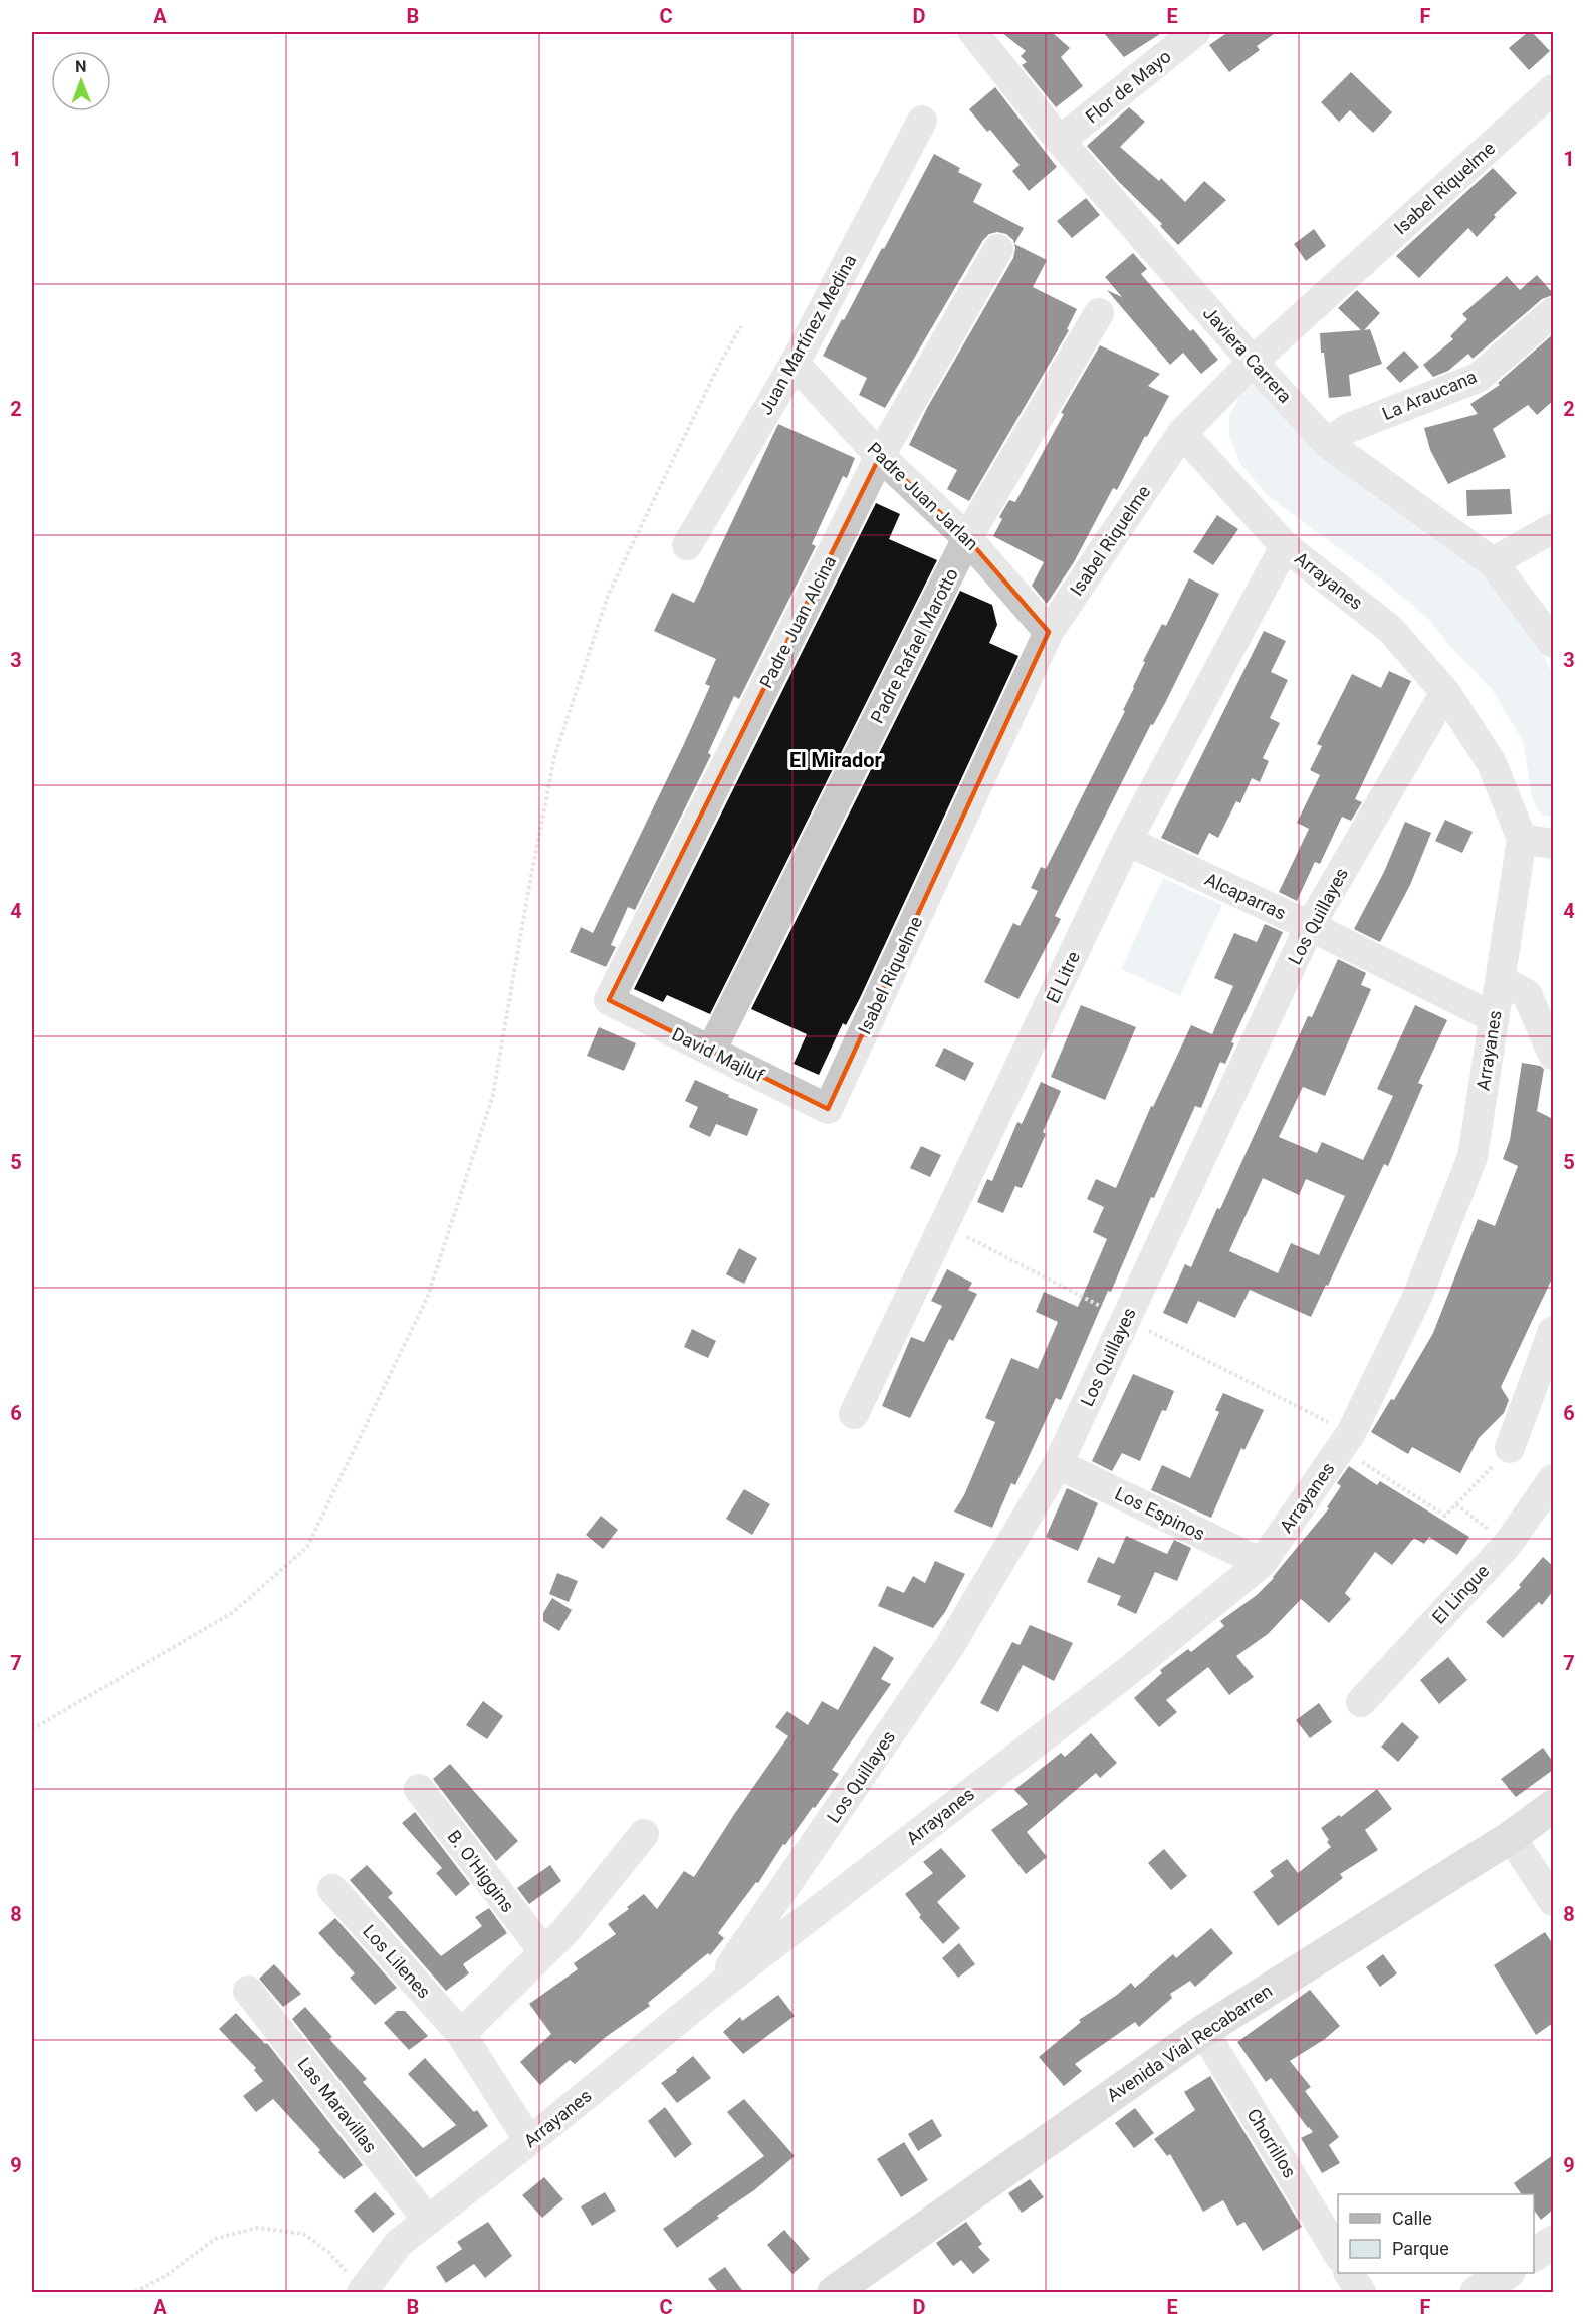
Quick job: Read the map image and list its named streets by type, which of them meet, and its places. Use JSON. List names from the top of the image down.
{
  "streets": {
    "main road": ["Avenida Vial Recabarren"],
    "street": [
      "Flor de Mayo",
      "Isabel Riquelme",
      "Juan Martínez Medina",
      "Javiera Carrera",
      "La Araucana",
      "Padre Juan Jarlan",
      "Arrayanes",
      "Padre Juan Alcina",
      "Padre Rafael Marotto",
      "Alcaparras",
      "Los Quillayes",
      "El Litre",
      "David Majluf",
      "Los Espinos",
      "El Lingue",
      "B. O'Higgins",
      "Los Lilenes",
      "Las Maravillas",
      "Chorrillos"
    ]
  },
  "crossings": [
    ["Flor de Mayo", "Javiera Carrera"],
    ["Isabel Riquelme", "Javiera Carrera"],
    ["Isabel Riquelme", "Padre Juan Jarlan"],
    ["Isabel Riquelme", "Arrayanes"],
    ["Isabel Riquelme", "David Majluf"],
    ["Juan Martínez Medina", "Padre Juan Jarlan"],
    ["Javiera Carrera", "La Araucana"],
    ["Padre Juan Jarlan", "Padre Juan Alcina"],
    ["Padre Juan Jarlan", "Padre Rafael Marotto"],
    ["Arrayanes", "Alcaparras"],
    ["Arrayanes", "Los Quillayes"],
    ["Arrayanes", "El Litre"],
    ["Arrayanes", "Los Espinos"],
    ["Arrayanes", "Las Maravillas"],
    ["Padre Juan Alcina", "David Majluf"],
    ["Padre Rafael Marotto", "David Majluf"],
    ["Alcaparras", "Los Quillayes"],
    ["Alcaparras", "El Litre"],
    ["Los Quillayes", "Los Espinos"],
    ["Avenida Vial Recabarren", "Chorrillos"]
  ],
  "districts": ["El Mirador"],
  "legend": ["Calle", "Parque"],
  "north": "top",
  "grid": {
    "columns": [
      "A",
      "B",
      "C",
      "D",
      "E",
      "F"
    ],
    "rows": [
      "1",
      "2",
      "3",
      "4",
      "5",
      "6",
      "7",
      "8",
      "9"
    ]
  }
}
